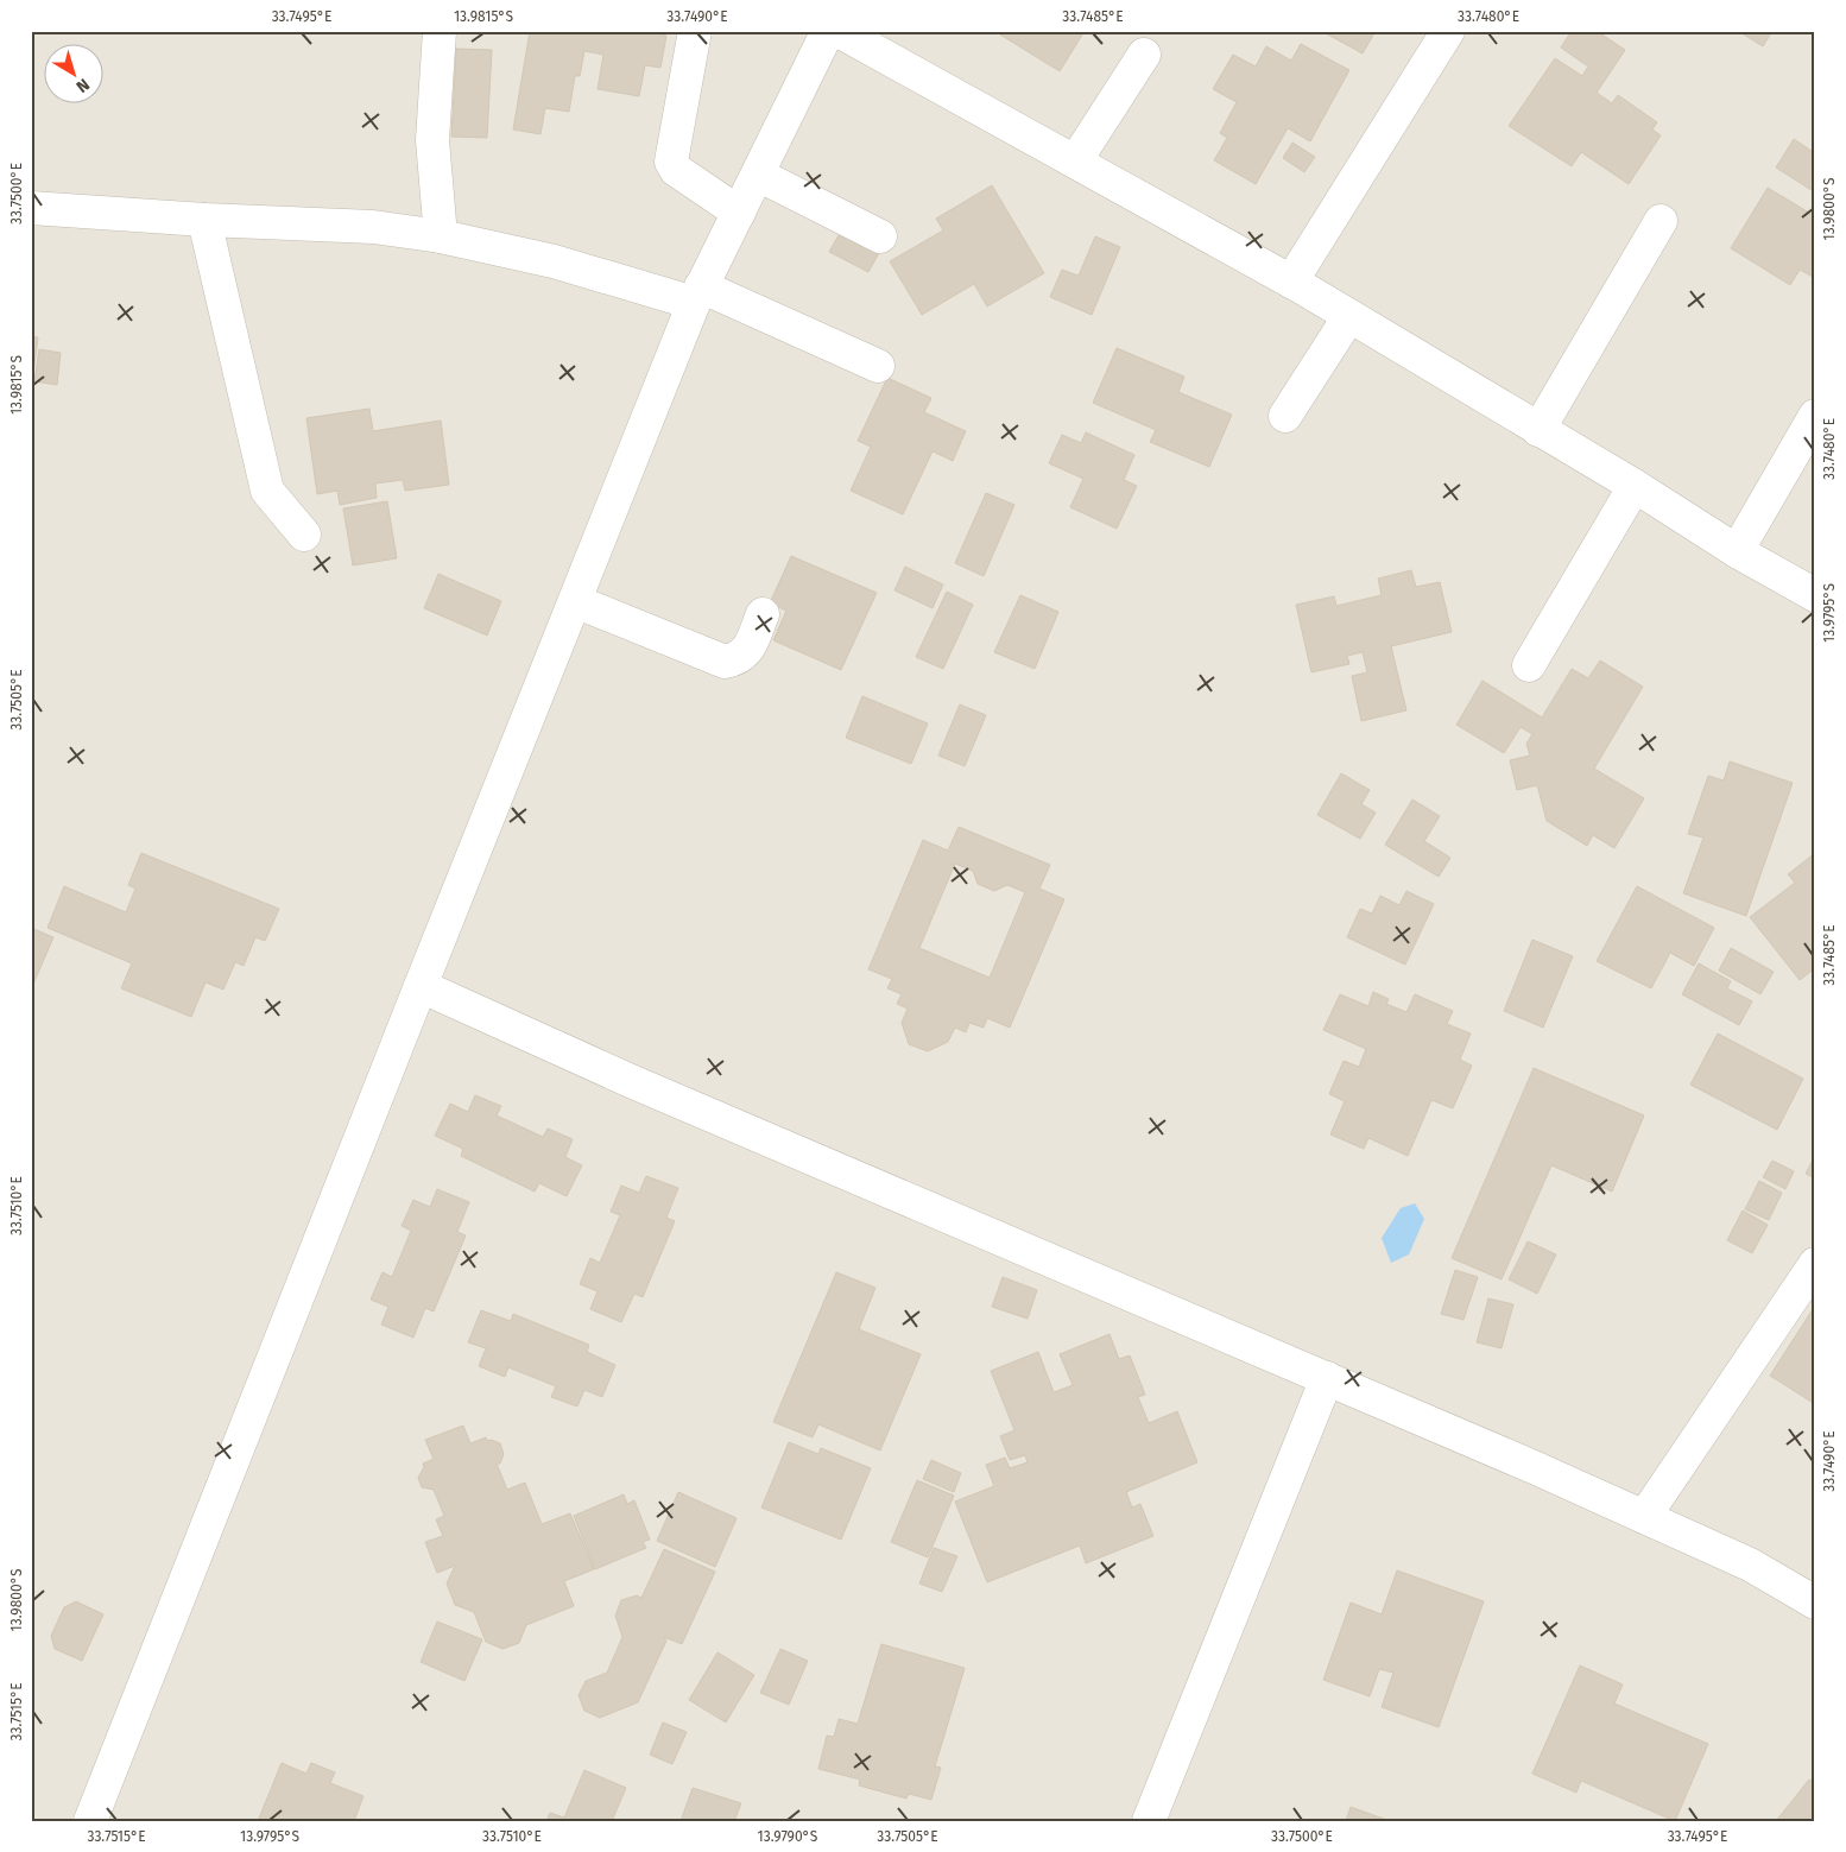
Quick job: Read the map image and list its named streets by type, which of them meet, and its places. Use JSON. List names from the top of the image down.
{
  "north": "bottom right",
  "coordinates": [
    "33.7495°E",
    "13.9815°S",
    "33.7490°E",
    "33.7485°E",
    "33.7480°E",
    "33.7500°E",
    "13.9800°S",
    "13.9795°S",
    "33.7505°E",
    "33.7510°E",
    "33.7515°E",
    "13.9790°S"
  ]
}
